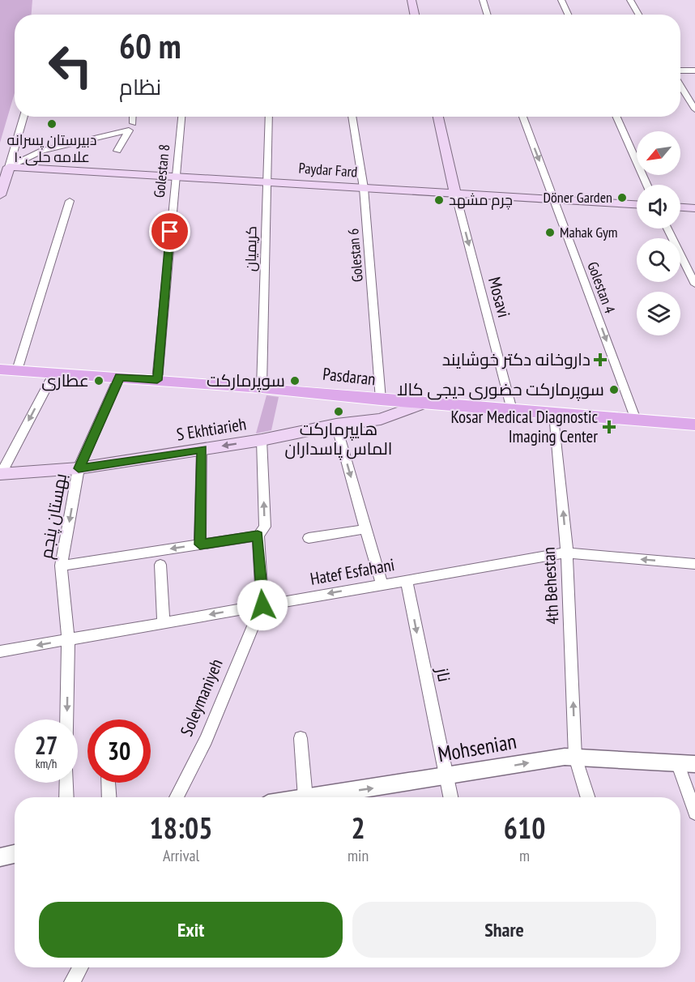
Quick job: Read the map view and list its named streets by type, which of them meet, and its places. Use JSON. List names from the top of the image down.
{
  "streets": {
    "main road": ["Paydar Fard", "Pasdaran", "S Ekhtiarieh"],
    "street": [
      "Golestan 8",
      "کریمیان",
      "Golestan 6",
      "Golestan 4",
      "Mosavi",
      "بهستان پنجم",
      "Hatef Esfahani",
      "4th Behestan",
      "ناز",
      "Soleymaniyeh",
      "Mohsenian"
    ]
  },
  "crossings": [
    ["Paydar Fard", "Golestan 8"],
    ["Paydar Fard", "کریمیان"],
    ["Paydar Fard", "Golestan 6"],
    ["Paydar Fard", "Golestan 4"],
    ["Paydar Fard", "Mosavi"],
    ["Golestan 8", "Pasdaran"],
    ["کریمیان", "Pasdaran"],
    ["Golestan 6", "Pasdaran"],
    ["Golestan 4", "Pasdaran"],
    ["Mosavi", "Pasdaran"],
    ["Pasdaran", "S Ekhtiarieh"],
    ["Pasdaran", "بهستان پنجم"],
    ["Pasdaran", "4th Behestan"],
    ["S Ekhtiarieh", "بهستان پنجم"],
    ["بهستان پنجم", "Hatef Esfahani"],
    ["Hatef Esfahani", "4th Behestan"],
    ["Hatef Esfahani", "ناز"],
    ["Hatef Esfahani", "Soleymaniyeh"],
    ["4th Behestan", "Mohsenian"],
    ["ناز", "Mohsenian"]
  ],
  "one_way": [
    "Golestan 4",
    "Mosavi",
    "بهستان پنجم",
    "4th Behestan",
    "ناز",
    "Mohsenian"
  ],
  "places": {
    "other": [
      "دبیرستان پسرانه علامه حلی ۱۰",
      "Döner Garden",
      "چرم مشهد",
      "Mahak Gym",
      "عطاری",
      "سوپرمارکت",
      "سوپرمارکت حضوری دیجی کالا",
      "هایپرمارکت الماس پاسداران"
    ],
    "health": ["داروخانه دکتر خوشایند", "Kosar Medical Diagnostic Imaging Center"]
  },
  "north": "bottom left",
  "page": {
    "turn": ["60 m", "نظام"],
    "speed": "27 km/h",
    "limit": "30",
    "eta": [
      "18:05",
      "Arrival",
      "2",
      "min",
      "610",
      "m"
    ],
    "buttons": ["Exit", "Share"]
  }
}
